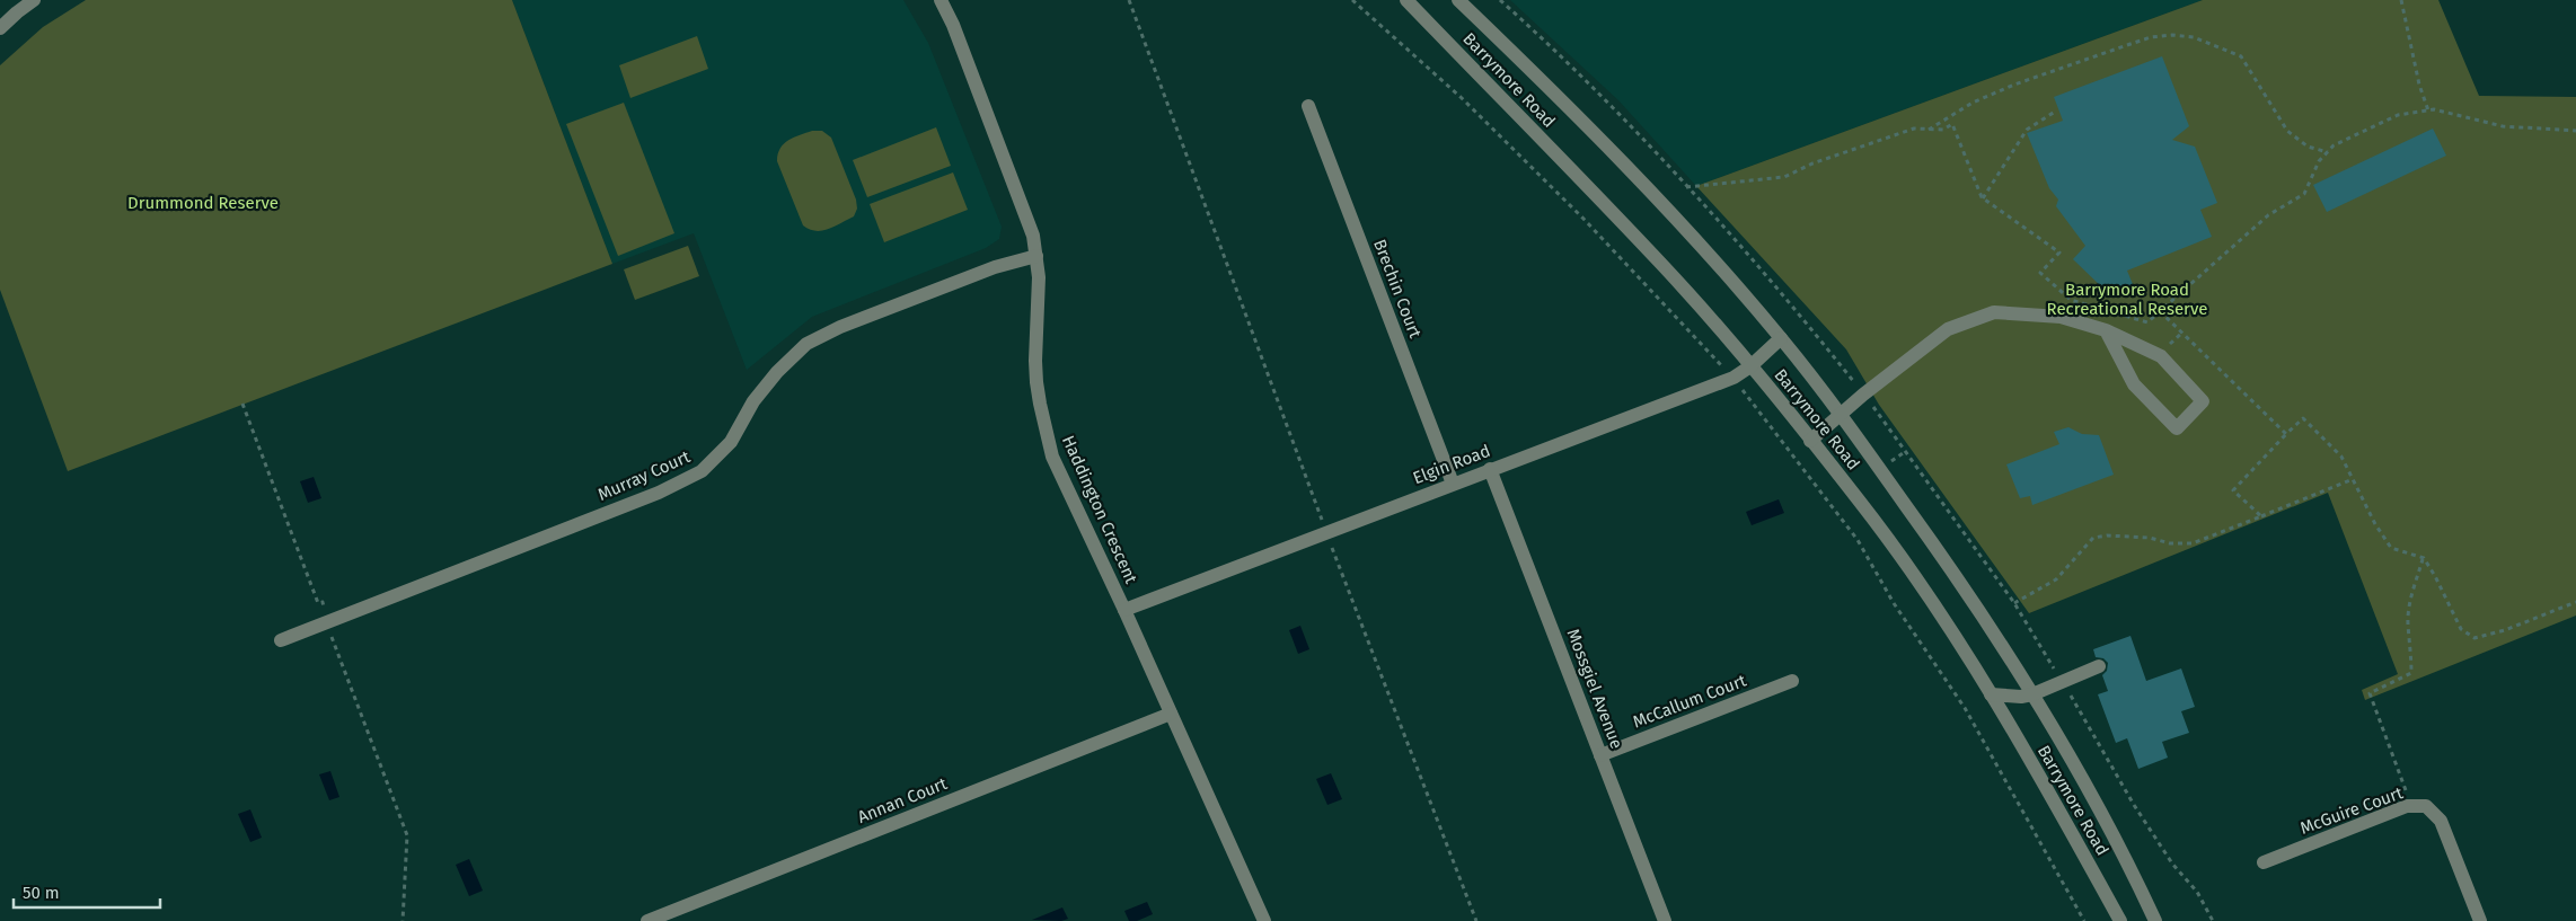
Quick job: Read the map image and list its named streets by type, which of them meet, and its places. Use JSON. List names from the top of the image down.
{
  "streets": {
    "street": [
      "Barrymore Road",
      "Brechin Court",
      "Elgin Road",
      "Murray Court",
      "Haddington Crescent",
      "Mossgiel Avenue",
      "McCallum Court",
      "Annan Court",
      "McGuire Court"
    ]
  },
  "crossings": [
    ["Barrymore Road", "Elgin Road"],
    ["Brechin Court", "Elgin Road"],
    ["Elgin Road", "Haddington Crescent"],
    ["Elgin Road", "Mossgiel Avenue"],
    ["Murray Court", "Haddington Crescent"],
    ["Haddington Crescent", "Annan Court"],
    ["Mossgiel Avenue", "McCallum Court"]
  ],
  "parks": ["Drummond Reserve", "Barrymore Road Recreational Reserve"],
  "scale_bar": "50 m"
}
